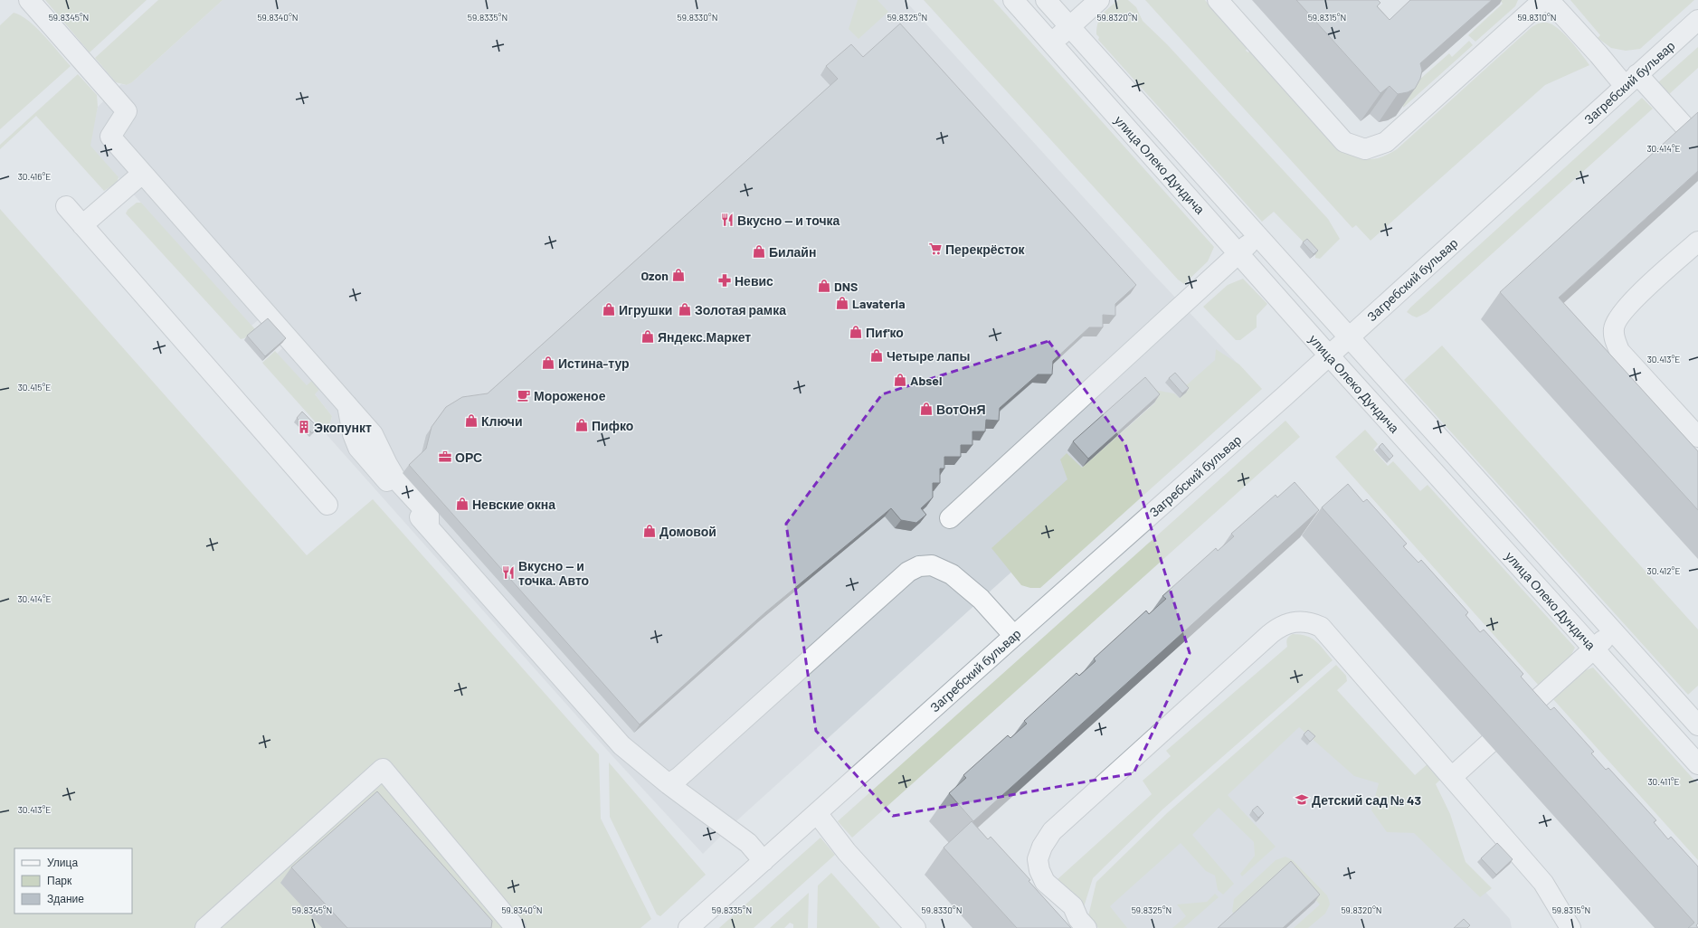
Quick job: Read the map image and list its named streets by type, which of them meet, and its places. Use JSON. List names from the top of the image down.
{
  "streets": {
    "street": ["Загребский бульвар", "улица Олеко Дундича"]
  },
  "crossings": [
    ["Загребский бульвар", "улица Олеко Дундича"]
  ],
  "places": {
    "restaurant": ["Вкусно — и точка", "Вкусно — и точка. Авто"],
    "supermarket": ["Перекрёсток"],
    "shop": [
      "Билайн",
      "Ozon",
      "DNS",
      "Lavateria",
      "Игрушки",
      "Золотая рамка",
      "Пиf'ко",
      "Яндекс.Маркет",
      "Четыре лапы",
      "Истина-тур",
      "Absel",
      "ВотОнЯ",
      "Ключи",
      "Пифко",
      "Невские окна",
      "Домовой"
    ],
    "pharmacy": ["Невис"],
    "cafe": ["Мороженое"],
    "building": ["Экопункт"],
    "office": ["ОРС"],
    "school or university": ["Детский сад № 43"]
  },
  "legend": ["Улица", "Парк", "Здание"],
  "coordinates": [
    "59.8345°N",
    "59.8340°N",
    "59.8335°N",
    "59.8330°N",
    "59.8325°N",
    "59.8320°N",
    "59.8315°N",
    "59.8310°N",
    "30.414°E",
    "30.416°E",
    "30.413°E",
    "30.415°E",
    "30.412°E",
    "30.411°E"
  ]
}
